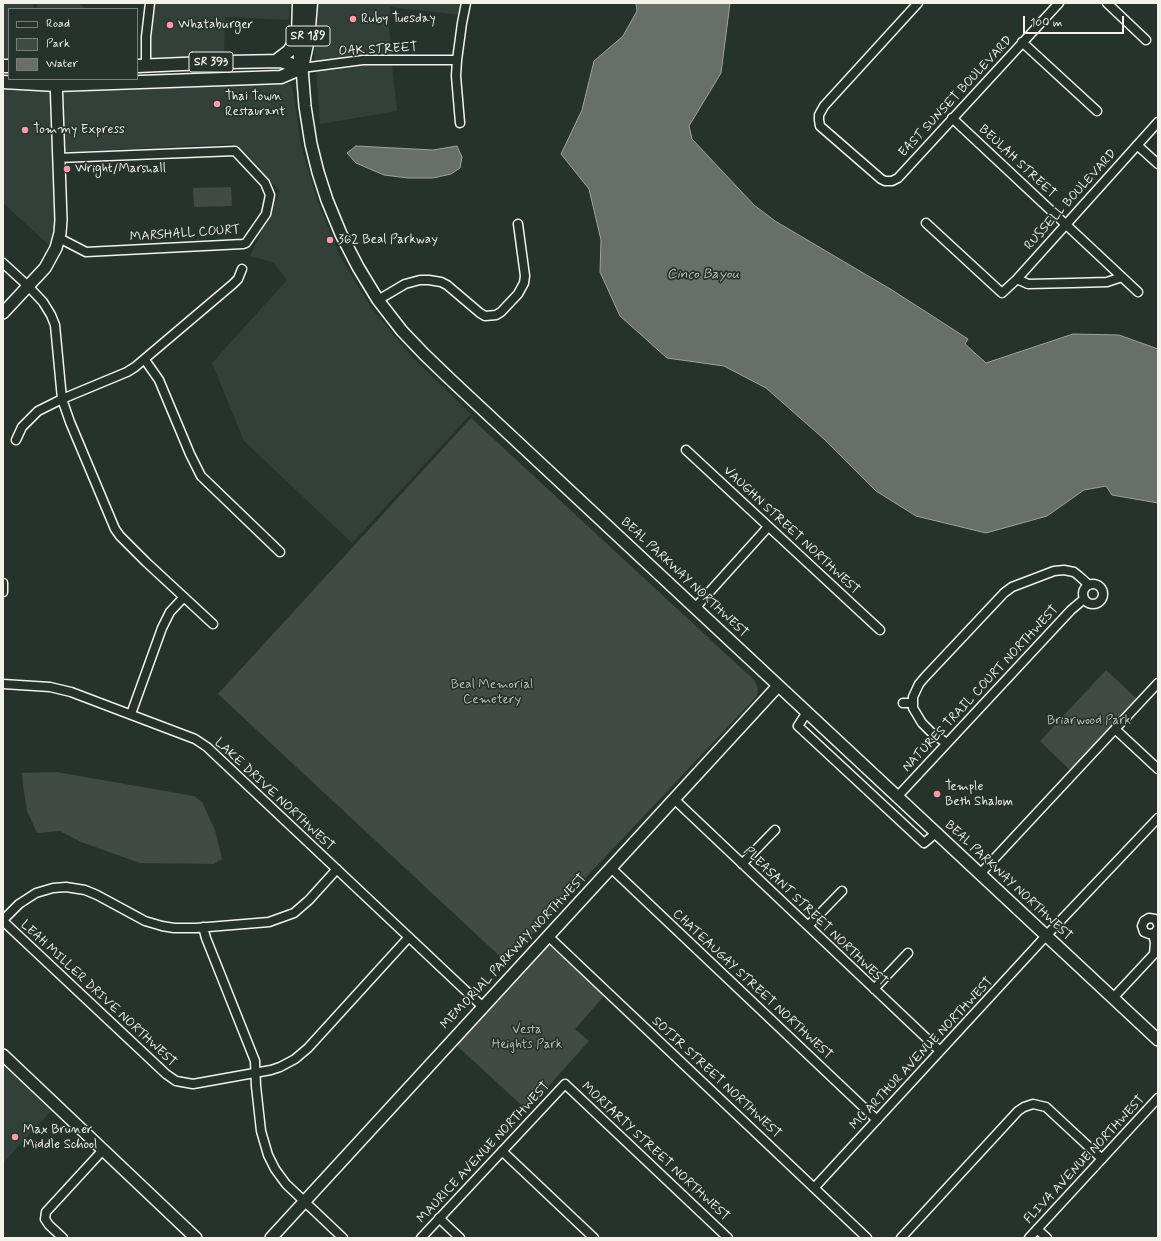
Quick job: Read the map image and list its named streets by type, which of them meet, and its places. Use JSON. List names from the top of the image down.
{
  "streets": {
    "main road": [
      "SR 189",
      "SR 393",
      "BEAL PARKWAY NORTHWEST",
      "MEMORIAL PARKWAY NORTHWEST"
    ],
    "street": [
      "OAK STREET",
      "EAST SUNSET BOULEVARD",
      "BEULAH STREET",
      "RUSSELL BOULEVARD",
      "MARSHALL COURT",
      "VAUGHN STREET NORTHWEST",
      "NATURES TRAIL COURT NORTHWEST",
      "LAKE DRIVE NORTHWEST",
      "PLEASANT STREET NORTHWEST",
      "CHATEAUGAY STREET NORTHWEST",
      "LEAH MILLER DRIVE NORTHWEST",
      "MC ARTHUR AVENUE NORTHWEST",
      "SOTIR STREET NORTHWEST",
      "MORIARTY STREET NORTHWEST",
      "MAURICE AVENUE NORTHWEST",
      "FLIVA AVENUE NORTHWEST"
    ]
  },
  "crossings": [
    ["OAK STREET", "SR 393"],
    ["OAK STREET", "BEAL PARKWAY NORTHWEST"],
    ["SR 393", "BEAL PARKWAY NORTHWEST"],
    ["EAST SUNSET BOULEVARD", "BEULAH STREET"],
    ["BEULAH STREET", "RUSSELL BOULEVARD"],
    ["BEAL PARKWAY NORTHWEST", "NATURES TRAIL COURT NORTHWEST"],
    ["BEAL PARKWAY NORTHWEST", "MEMORIAL PARKWAY NORTHWEST"],
    ["BEAL PARKWAY NORTHWEST", "MC ARTHUR AVENUE NORTHWEST"],
    ["LAKE DRIVE NORTHWEST", "MEMORIAL PARKWAY NORTHWEST"],
    ["LAKE DRIVE NORTHWEST", "LEAH MILLER DRIVE NORTHWEST"],
    ["PLEASANT STREET NORTHWEST", "MEMORIAL PARKWAY NORTHWEST"],
    ["PLEASANT STREET NORTHWEST", "MC ARTHUR AVENUE NORTHWEST"],
    ["MEMORIAL PARKWAY NORTHWEST", "CHATEAUGAY STREET NORTHWEST"],
    ["MEMORIAL PARKWAY NORTHWEST", "SOTIR STREET NORTHWEST"],
    ["CHATEAUGAY STREET NORTHWEST", "MC ARTHUR AVENUE NORTHWEST"],
    ["MC ARTHUR AVENUE NORTHWEST", "SOTIR STREET NORTHWEST"],
    ["MORIARTY STREET NORTHWEST", "MAURICE AVENUE NORTHWEST"]
  ],
  "water": ["Cinco Bayou"],
  "parks": ["Beal Memorial Cemetery", "Briarwood Park", "Vesta Heights Park"],
  "places": [
    "Ruby Tuesday",
    "Whataburger",
    "Thai Town Restaurant",
    "Tommy Express",
    "Wright/Marshall",
    "362 Beal Parkway",
    "Temple Beth Shalom",
    "Max Bruner Middle School"
  ],
  "legend": ["Road", "Park", "Water"],
  "scale_bar": "100 m"
}
